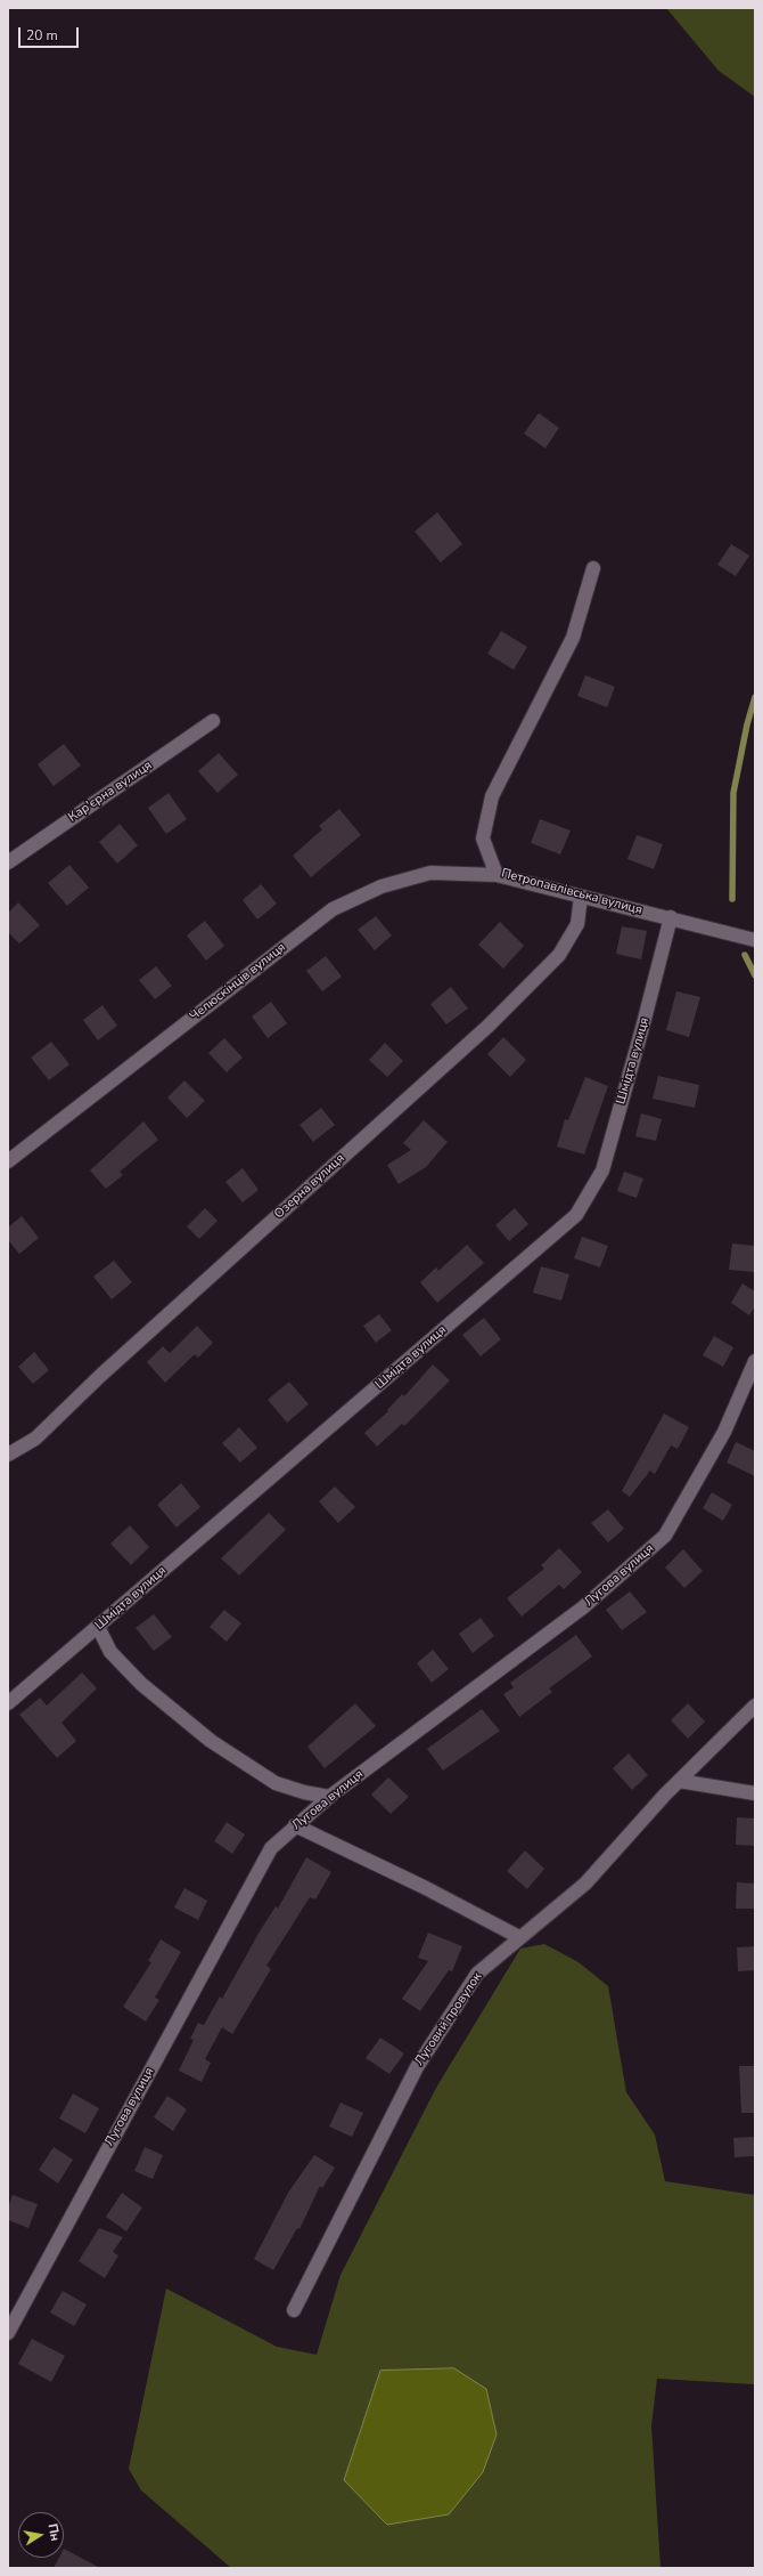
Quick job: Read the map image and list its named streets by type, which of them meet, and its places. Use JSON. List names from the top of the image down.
{
  "streets": {
    "street": [
      "Кар'єрна вулиця",
      "Петропавлівська вулиця",
      "Челюскінців вулиця",
      "Шмідта вулиця",
      "Озерна вулиця",
      "Лугова вулиця",
      "Луговий провулок"
    ]
  },
  "crossings": [
    ["Петропавлівська вулиця", "Челюскінців вулиця"],
    ["Петропавлівська вулиця", "Шмідта вулиця"],
    ["Петропавлівська вулиця", "Озерна вулиця"]
  ],
  "scale_bar": "20 m",
  "north": "right"
}
